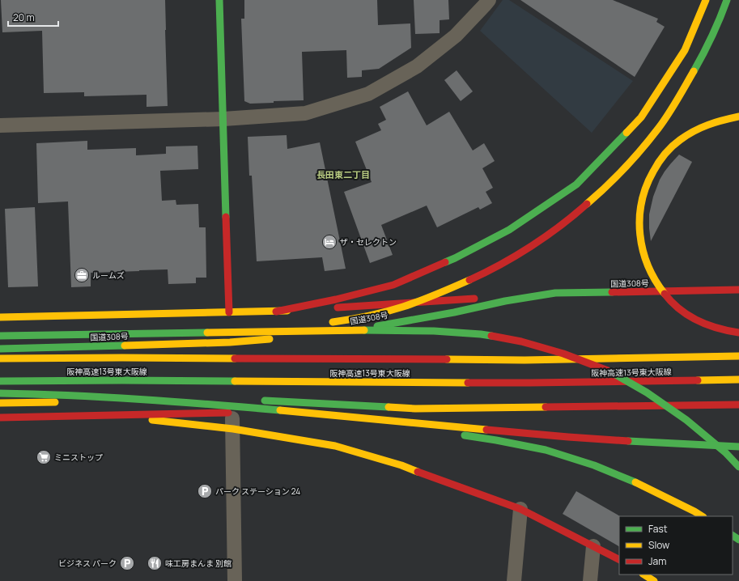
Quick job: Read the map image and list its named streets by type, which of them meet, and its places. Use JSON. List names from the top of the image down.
{
  "streets": {
    "main road": ["国道308号", "阪神高速13号東大阪線"]
  },
  "districts": ["長田東二丁目"],
  "places": {
    "hotel": ["ザ・セレクトン"],
    "office": ["ルームズ"],
    "supermarket": ["ミニストップ"],
    "parking": ["パーク ステーション 24", "ビジネス パーク"],
    "restaurant": ["味工房まんま 別館"]
  },
  "legend": ["Fast", "Slow", "Jam"],
  "scale_bar": "20 m"
}
